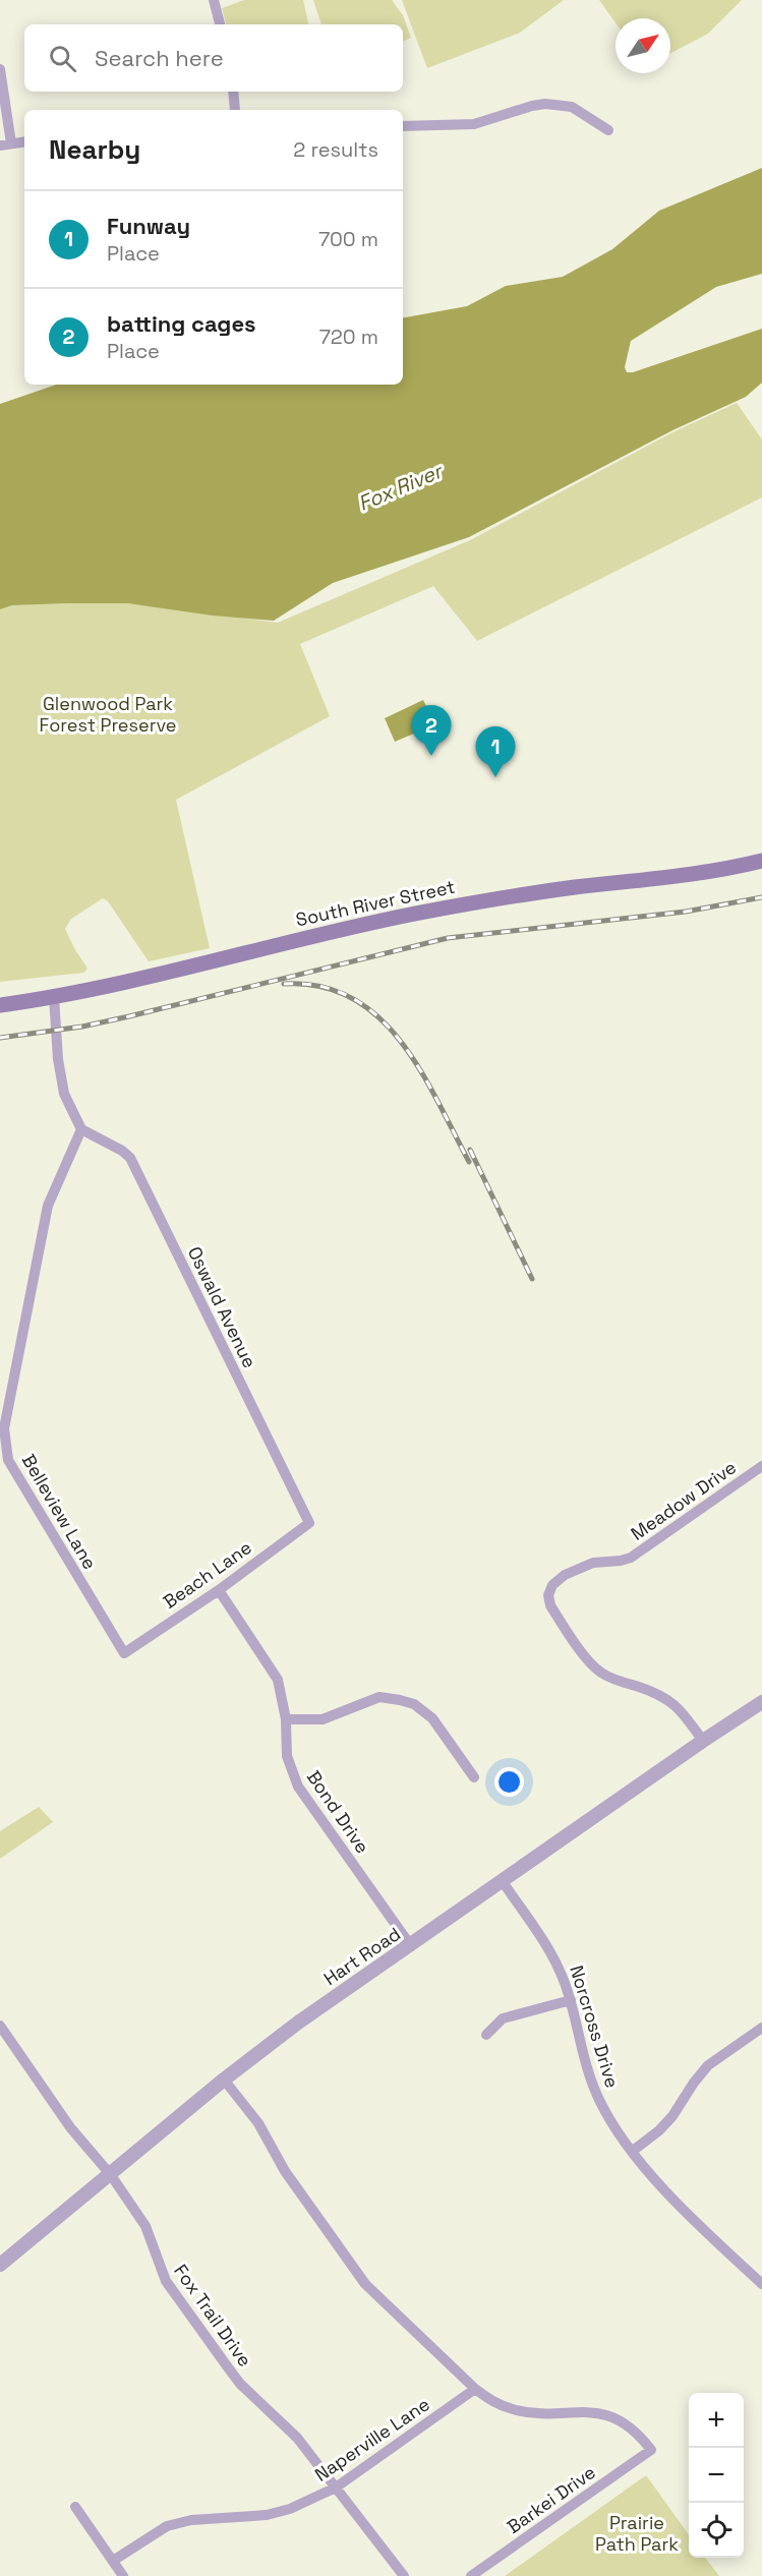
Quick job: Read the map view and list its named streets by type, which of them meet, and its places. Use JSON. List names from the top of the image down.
{
  "streets": {
    "main road": ["South River Street"],
    "street": [
      "Oswald Avenue",
      "Meadow Drive",
      "Belleview Lane",
      "Beach Lane",
      "Bond Drive",
      "Hart Road",
      "Norcross Drive",
      "Fox Trail Drive",
      "Naperville Lane",
      "Barkei Drive"
    ]
  },
  "crossings": [
    ["Oswald Avenue", "Belleview Lane"],
    ["Oswald Avenue", "Beach Lane"],
    ["Meadow Drive", "Hart Road"],
    ["Belleview Lane", "Beach Lane"],
    ["Beach Lane", "Bond Drive"],
    ["Bond Drive", "Hart Road"],
    ["Hart Road", "Norcross Drive"],
    ["Hart Road", "Fox Trail Drive"],
    ["Fox Trail Drive", "Naperville Lane"],
    ["Naperville Lane", "Barkei Drive"]
  ],
  "water": ["Fox River"],
  "parks": ["Glenwood Park Forest Preserve", "Prairie Path Park"],
  "north": "top right",
  "page": {
    "search": "Search here",
    "heading": ["Nearby", "2 results"],
    "list": [
      {
        "mark": "1",
        "name": "Funway",
        "note": "Place",
        "value": "700 m"
      },
      {
        "mark": "2",
        "name": "batting cages",
        "note": "Place",
        "value": "720 m"
      }
    ],
    "pins": ["2", "1"],
    "map_buttons": ["+", "−"]
  }
}
